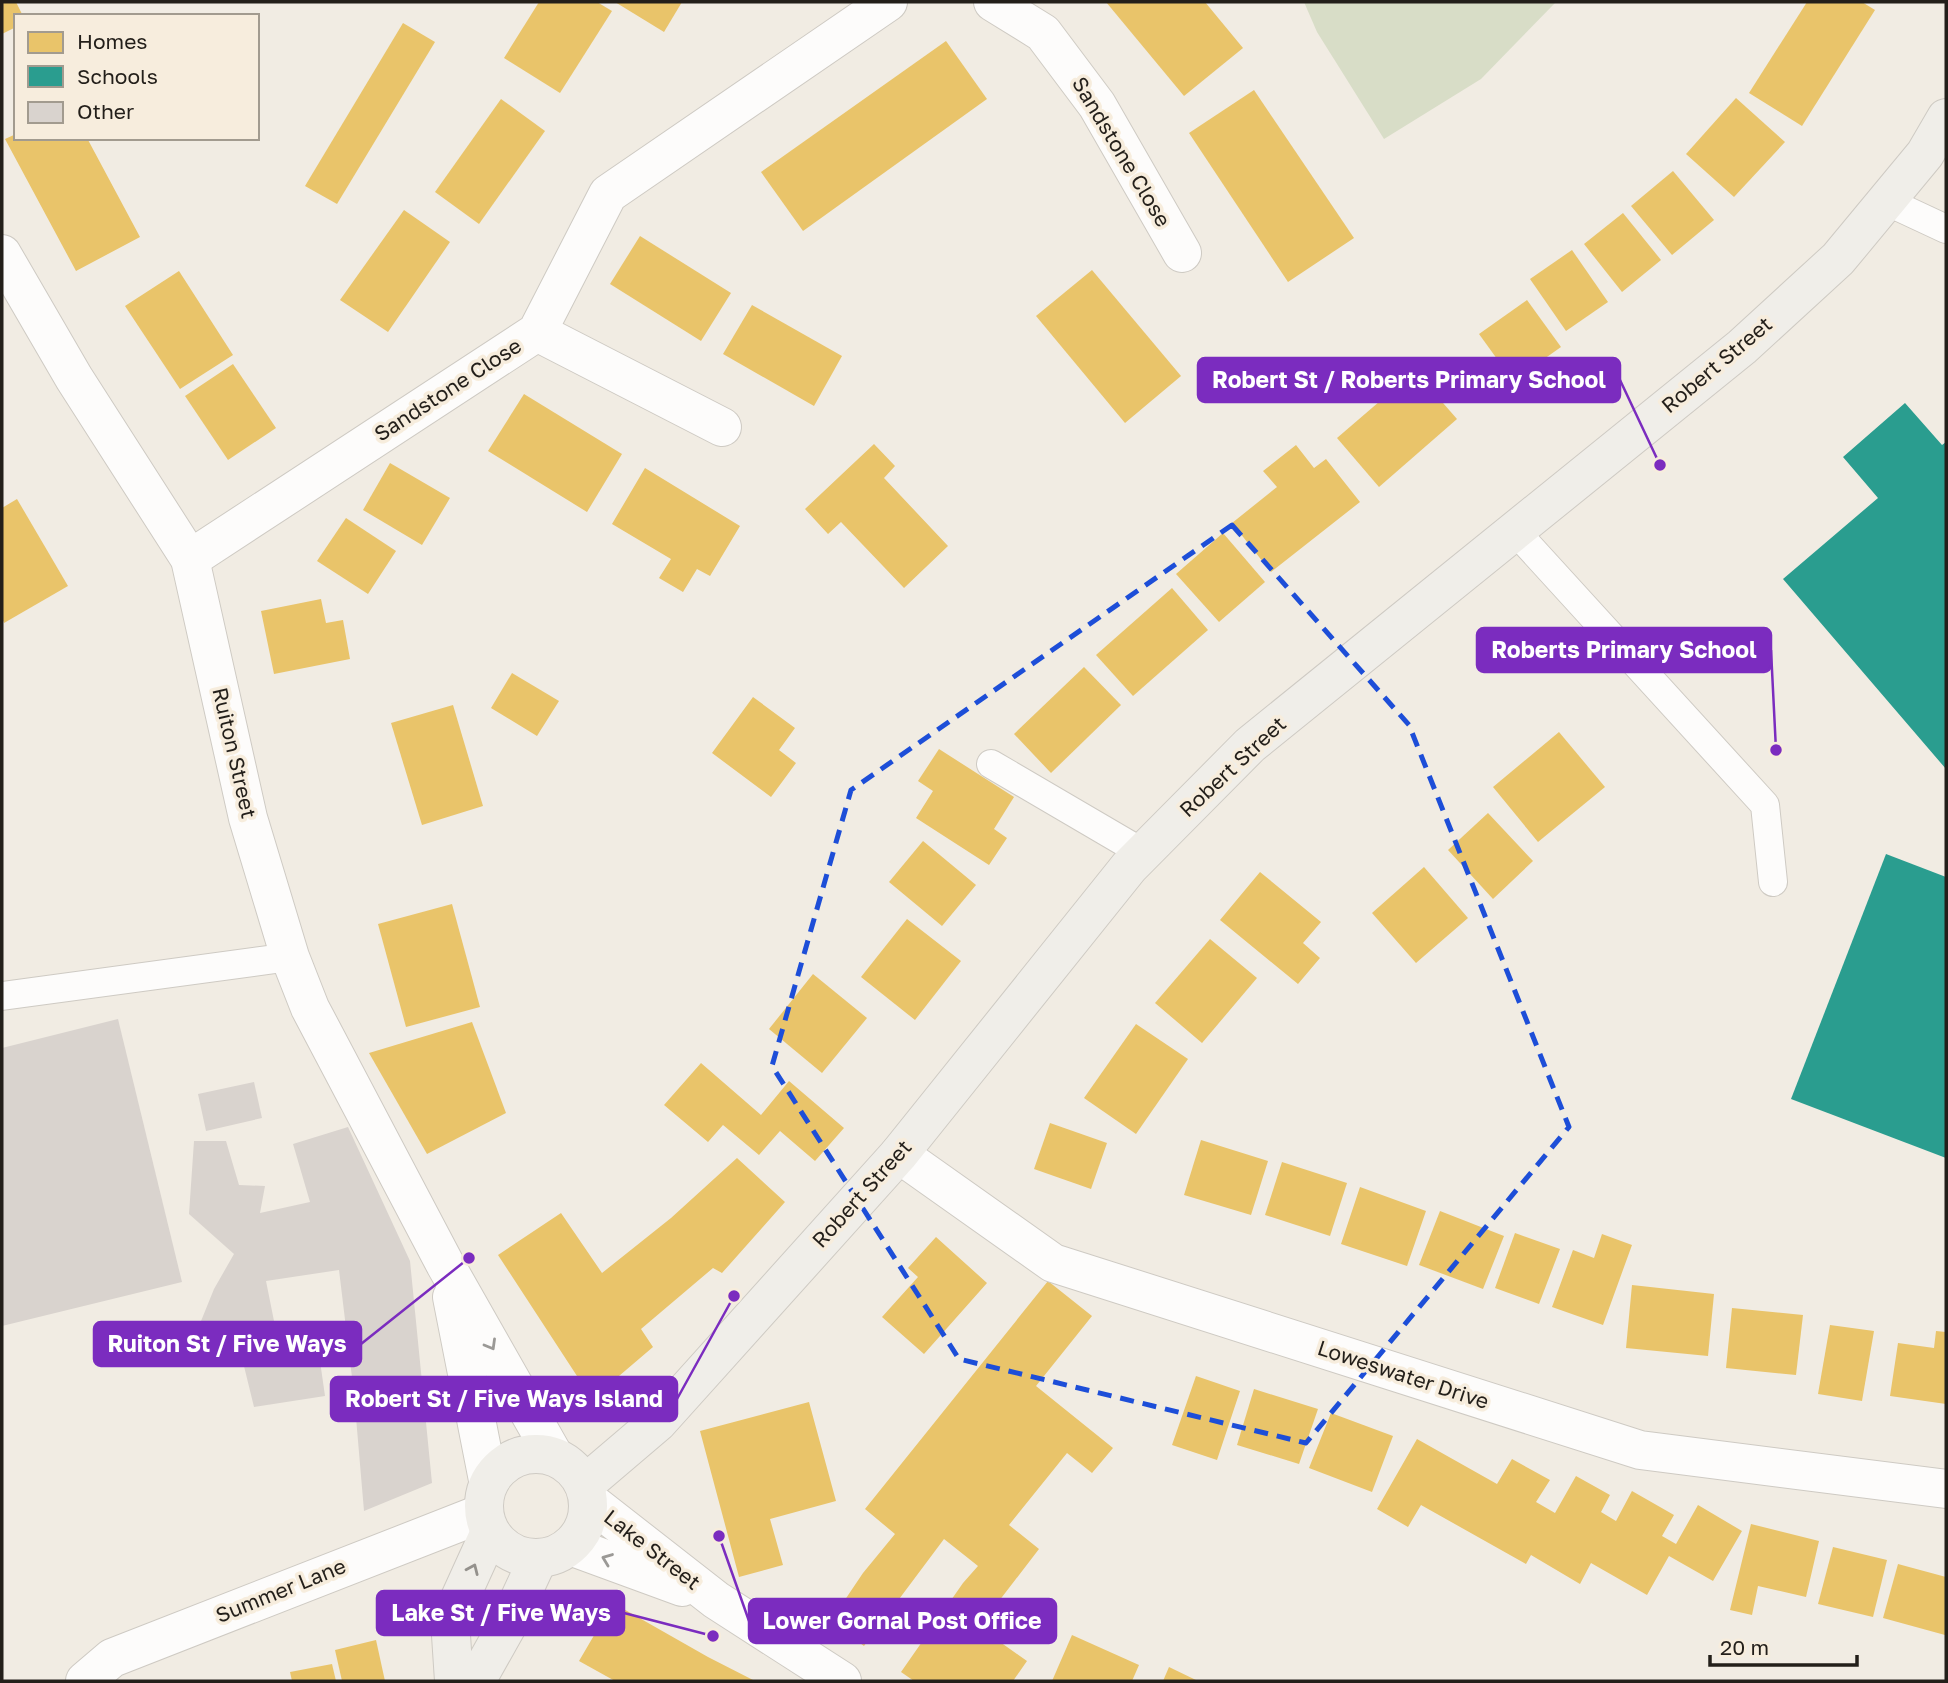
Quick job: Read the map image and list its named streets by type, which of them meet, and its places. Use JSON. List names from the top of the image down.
{
  "streets": {
    "main road": ["Robert Street"],
    "street": [
      "Sandstone Close",
      "Ruiton Street",
      "Loweswater Drive",
      "Lake Street",
      "Summer Lane"
    ]
  },
  "crossings": [
    ["Sandstone Close", "Ruiton Street"],
    ["Robert Street", "Ruiton Street"],
    ["Robert Street", "Loweswater Drive"],
    ["Robert Street", "Lake Street"],
    ["Robert Street", "Summer Lane"],
    ["Ruiton Street", "Lake Street"],
    ["Ruiton Street", "Summer Lane"],
    ["Lake Street", "Summer Lane"]
  ],
  "places": [
    "Robert St / Roberts Primary School",
    "Roberts Primary School",
    "Ruiton St / Five Ways",
    "Robert St / Five Ways Island",
    "Lower Gornal Post Office",
    "Lake St / Five Ways"
  ],
  "legend": ["Homes", "Schools", "Other"],
  "scale_bar": "20 m"
}
